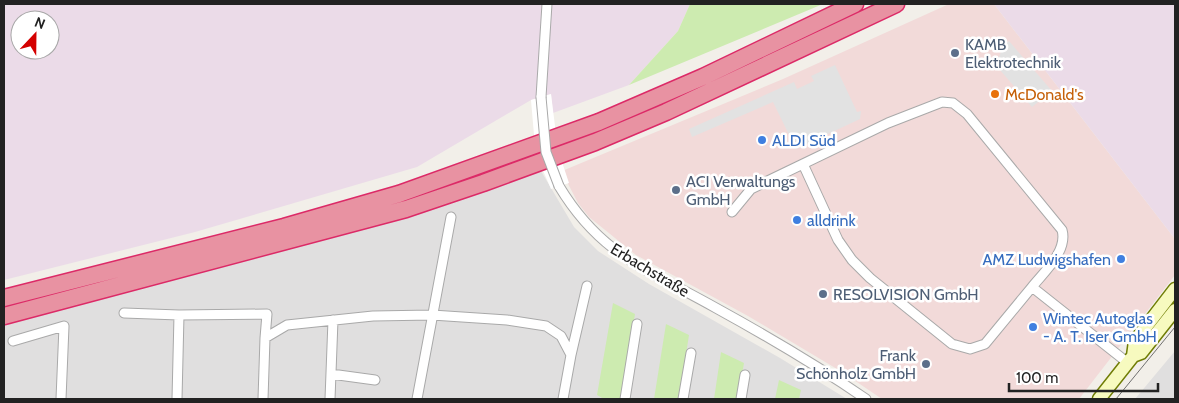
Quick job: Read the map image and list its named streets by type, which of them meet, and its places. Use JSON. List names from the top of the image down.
{
  "streets": {
    "street": ["Erbachstraße"]
  },
  "places": [
    "KAMB Elektrotechnik",
    "McDonald's",
    "ALDI Süd",
    "ACI Verwaltungs GmbH",
    "alldrink",
    "AMZ Ludwigshafen",
    "RESOLVISION GmbH",
    "Wintec Autoglas - A. T. Iser GmbH",
    "Frank Schönholz GmbH"
  ],
  "scale_bar": "100 m",
  "north": "top"
}
